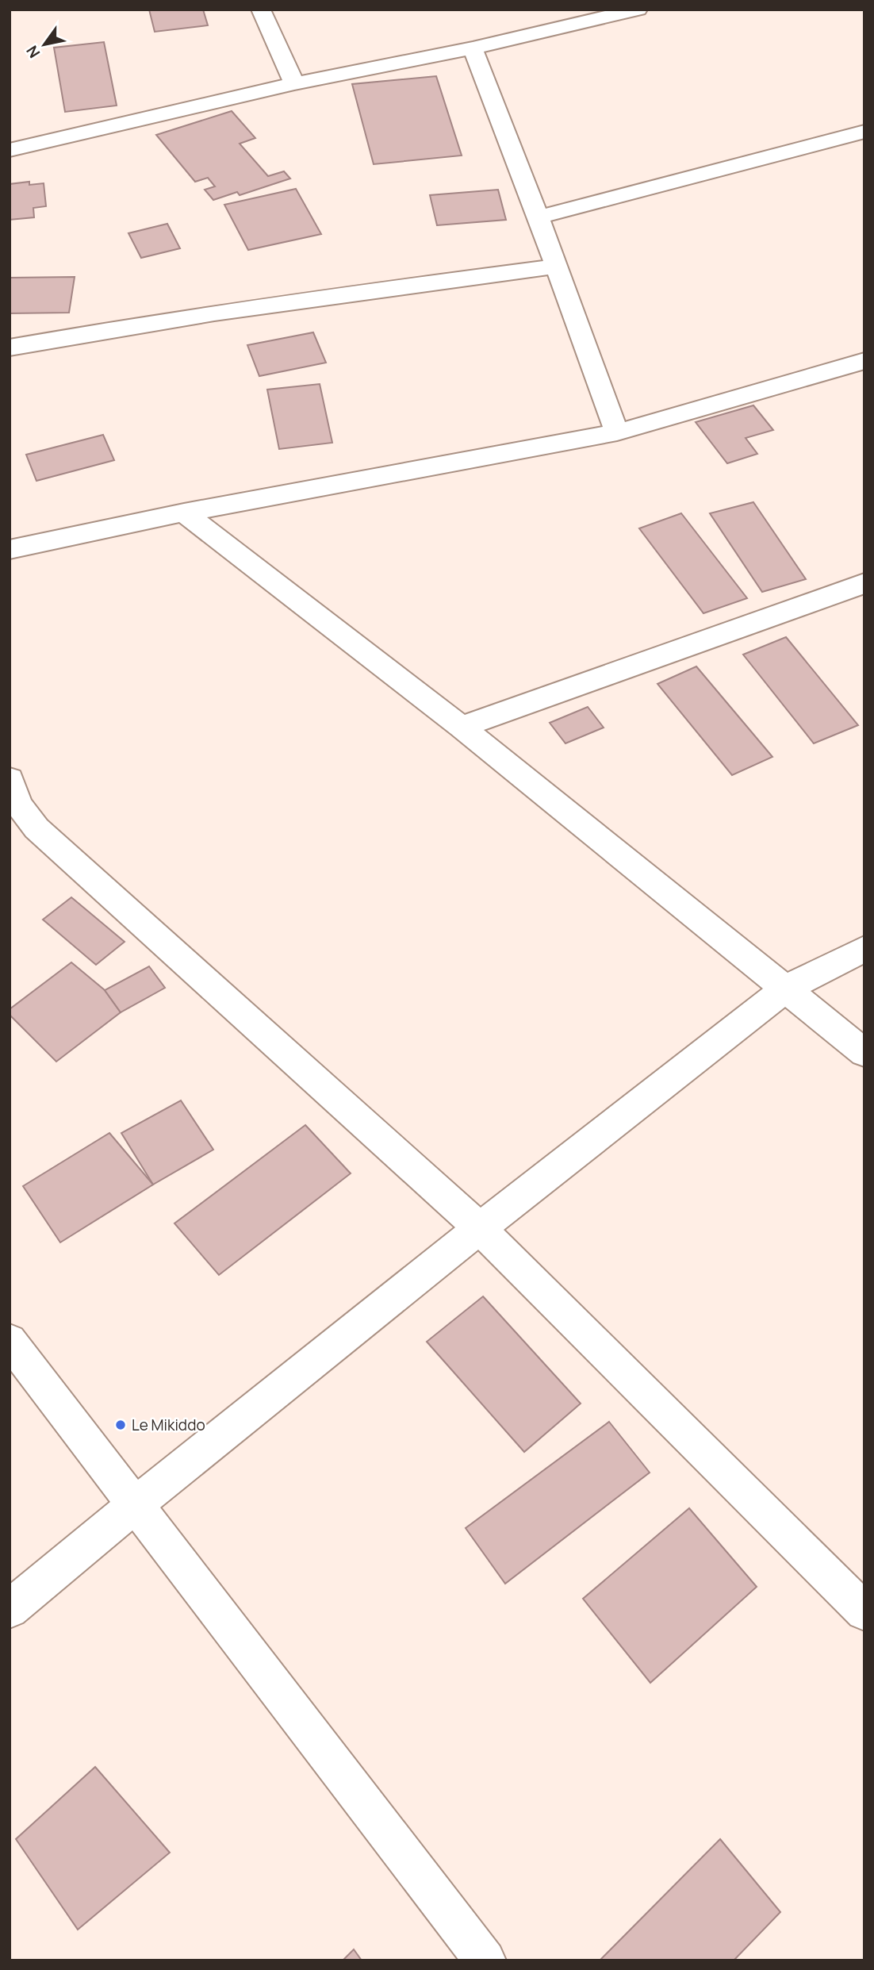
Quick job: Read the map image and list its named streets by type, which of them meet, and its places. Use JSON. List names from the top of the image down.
{
  "places": ["Le Mikiddo"],
  "north": "bottom left"
}
